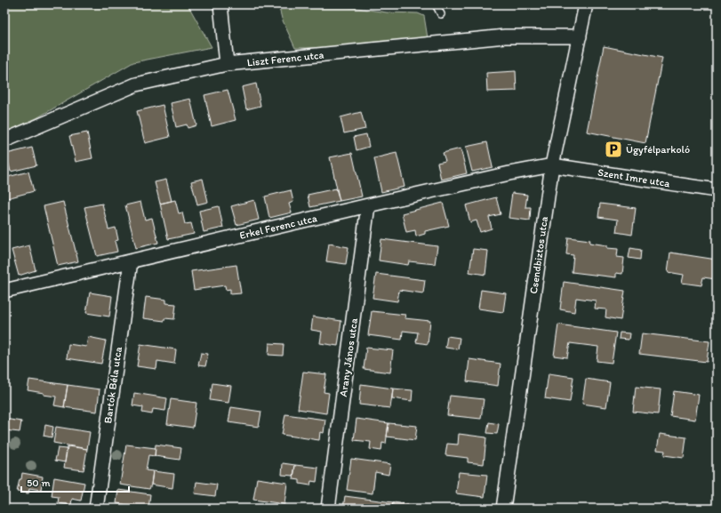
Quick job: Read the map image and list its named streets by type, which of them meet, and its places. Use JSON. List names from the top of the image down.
{
  "streets": {
    "street": [
      "Liszt Ferenc utca",
      "Szent Imre utca",
      "Erkel Ferenc utca",
      "Csendbiztos utca",
      "Arany János utca",
      "Bartók Béla utca"
    ]
  },
  "crossings": [
    ["Liszt Ferenc utca", "Csendbiztos utca"],
    ["Szent Imre utca", "Erkel Ferenc utca"],
    ["Szent Imre utca", "Csendbiztos utca"],
    ["Erkel Ferenc utca", "Csendbiztos utca"],
    ["Erkel Ferenc utca", "Arany János utca"],
    ["Erkel Ferenc utca", "Bartók Béla utca"]
  ],
  "places": {
    "parking": ["Ügyfélparkoló"]
  },
  "scale_bar": "50 m"
}
